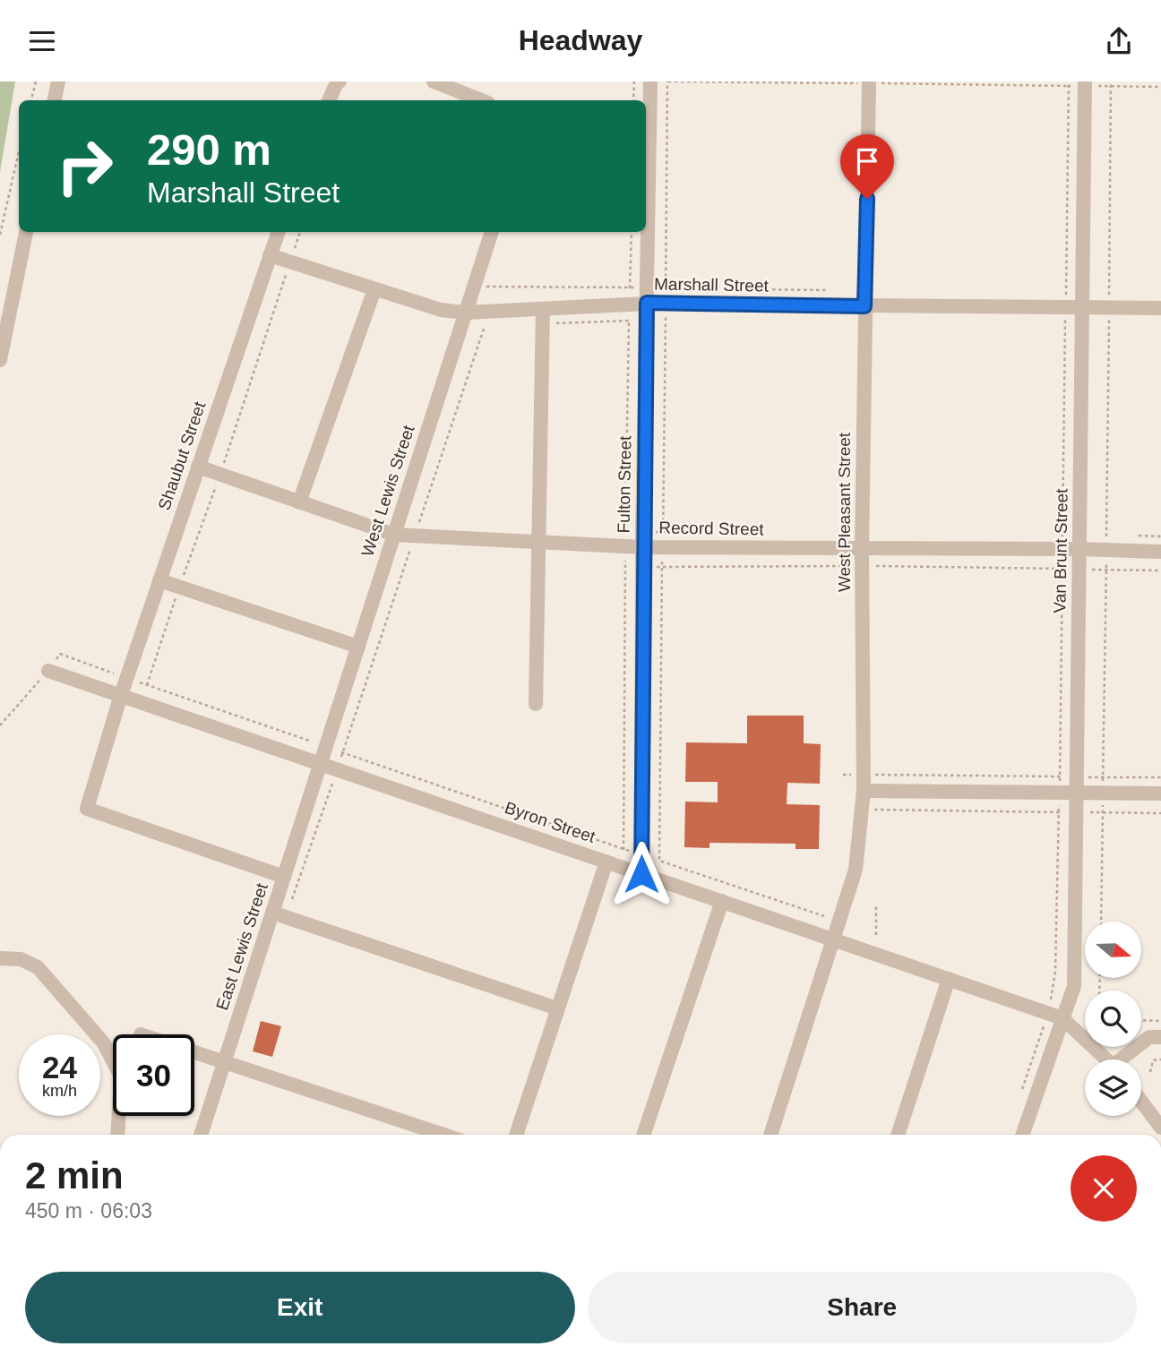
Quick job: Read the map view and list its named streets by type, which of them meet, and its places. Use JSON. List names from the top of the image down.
{
  "streets": {
    "street": [
      "Marshall Street",
      "Shaubut Street",
      "Fulton Street",
      "West Lewis Street",
      "West Pleasant Street",
      "Record Street",
      "Van Brunt Street",
      "Byron Street",
      "East Lewis Street"
    ]
  },
  "crossings": [
    ["Marshall Street", "Shaubut Street"],
    ["Marshall Street", "Fulton Street"],
    ["Marshall Street", "West Lewis Street"],
    ["Marshall Street", "West Pleasant Street"],
    ["Marshall Street", "Van Brunt Street"],
    ["Shaubut Street", "Record Street"],
    ["Shaubut Street", "Byron Street"],
    ["Shaubut Street", "East Lewis Street"],
    ["Fulton Street", "Record Street"],
    ["Fulton Street", "Byron Street"],
    ["West Lewis Street", "Record Street"],
    ["West Lewis Street", "Byron Street"],
    ["West Lewis Street", "East Lewis Street"],
    ["West Pleasant Street", "Record Street"],
    ["West Pleasant Street", "Byron Street"],
    ["Record Street", "Van Brunt Street"],
    ["Van Brunt Street", "Byron Street"],
    ["Byron Street", "East Lewis Street"]
  ],
  "north": "right",
  "page": {
    "header": "Headway",
    "turn": ["290 m", "Marshall Street"],
    "speed": "24 km/h",
    "limit": "30",
    "heading": ["2 min", "450 m · 06:03"],
    "buttons": ["Exit", "Share"]
  }
}
